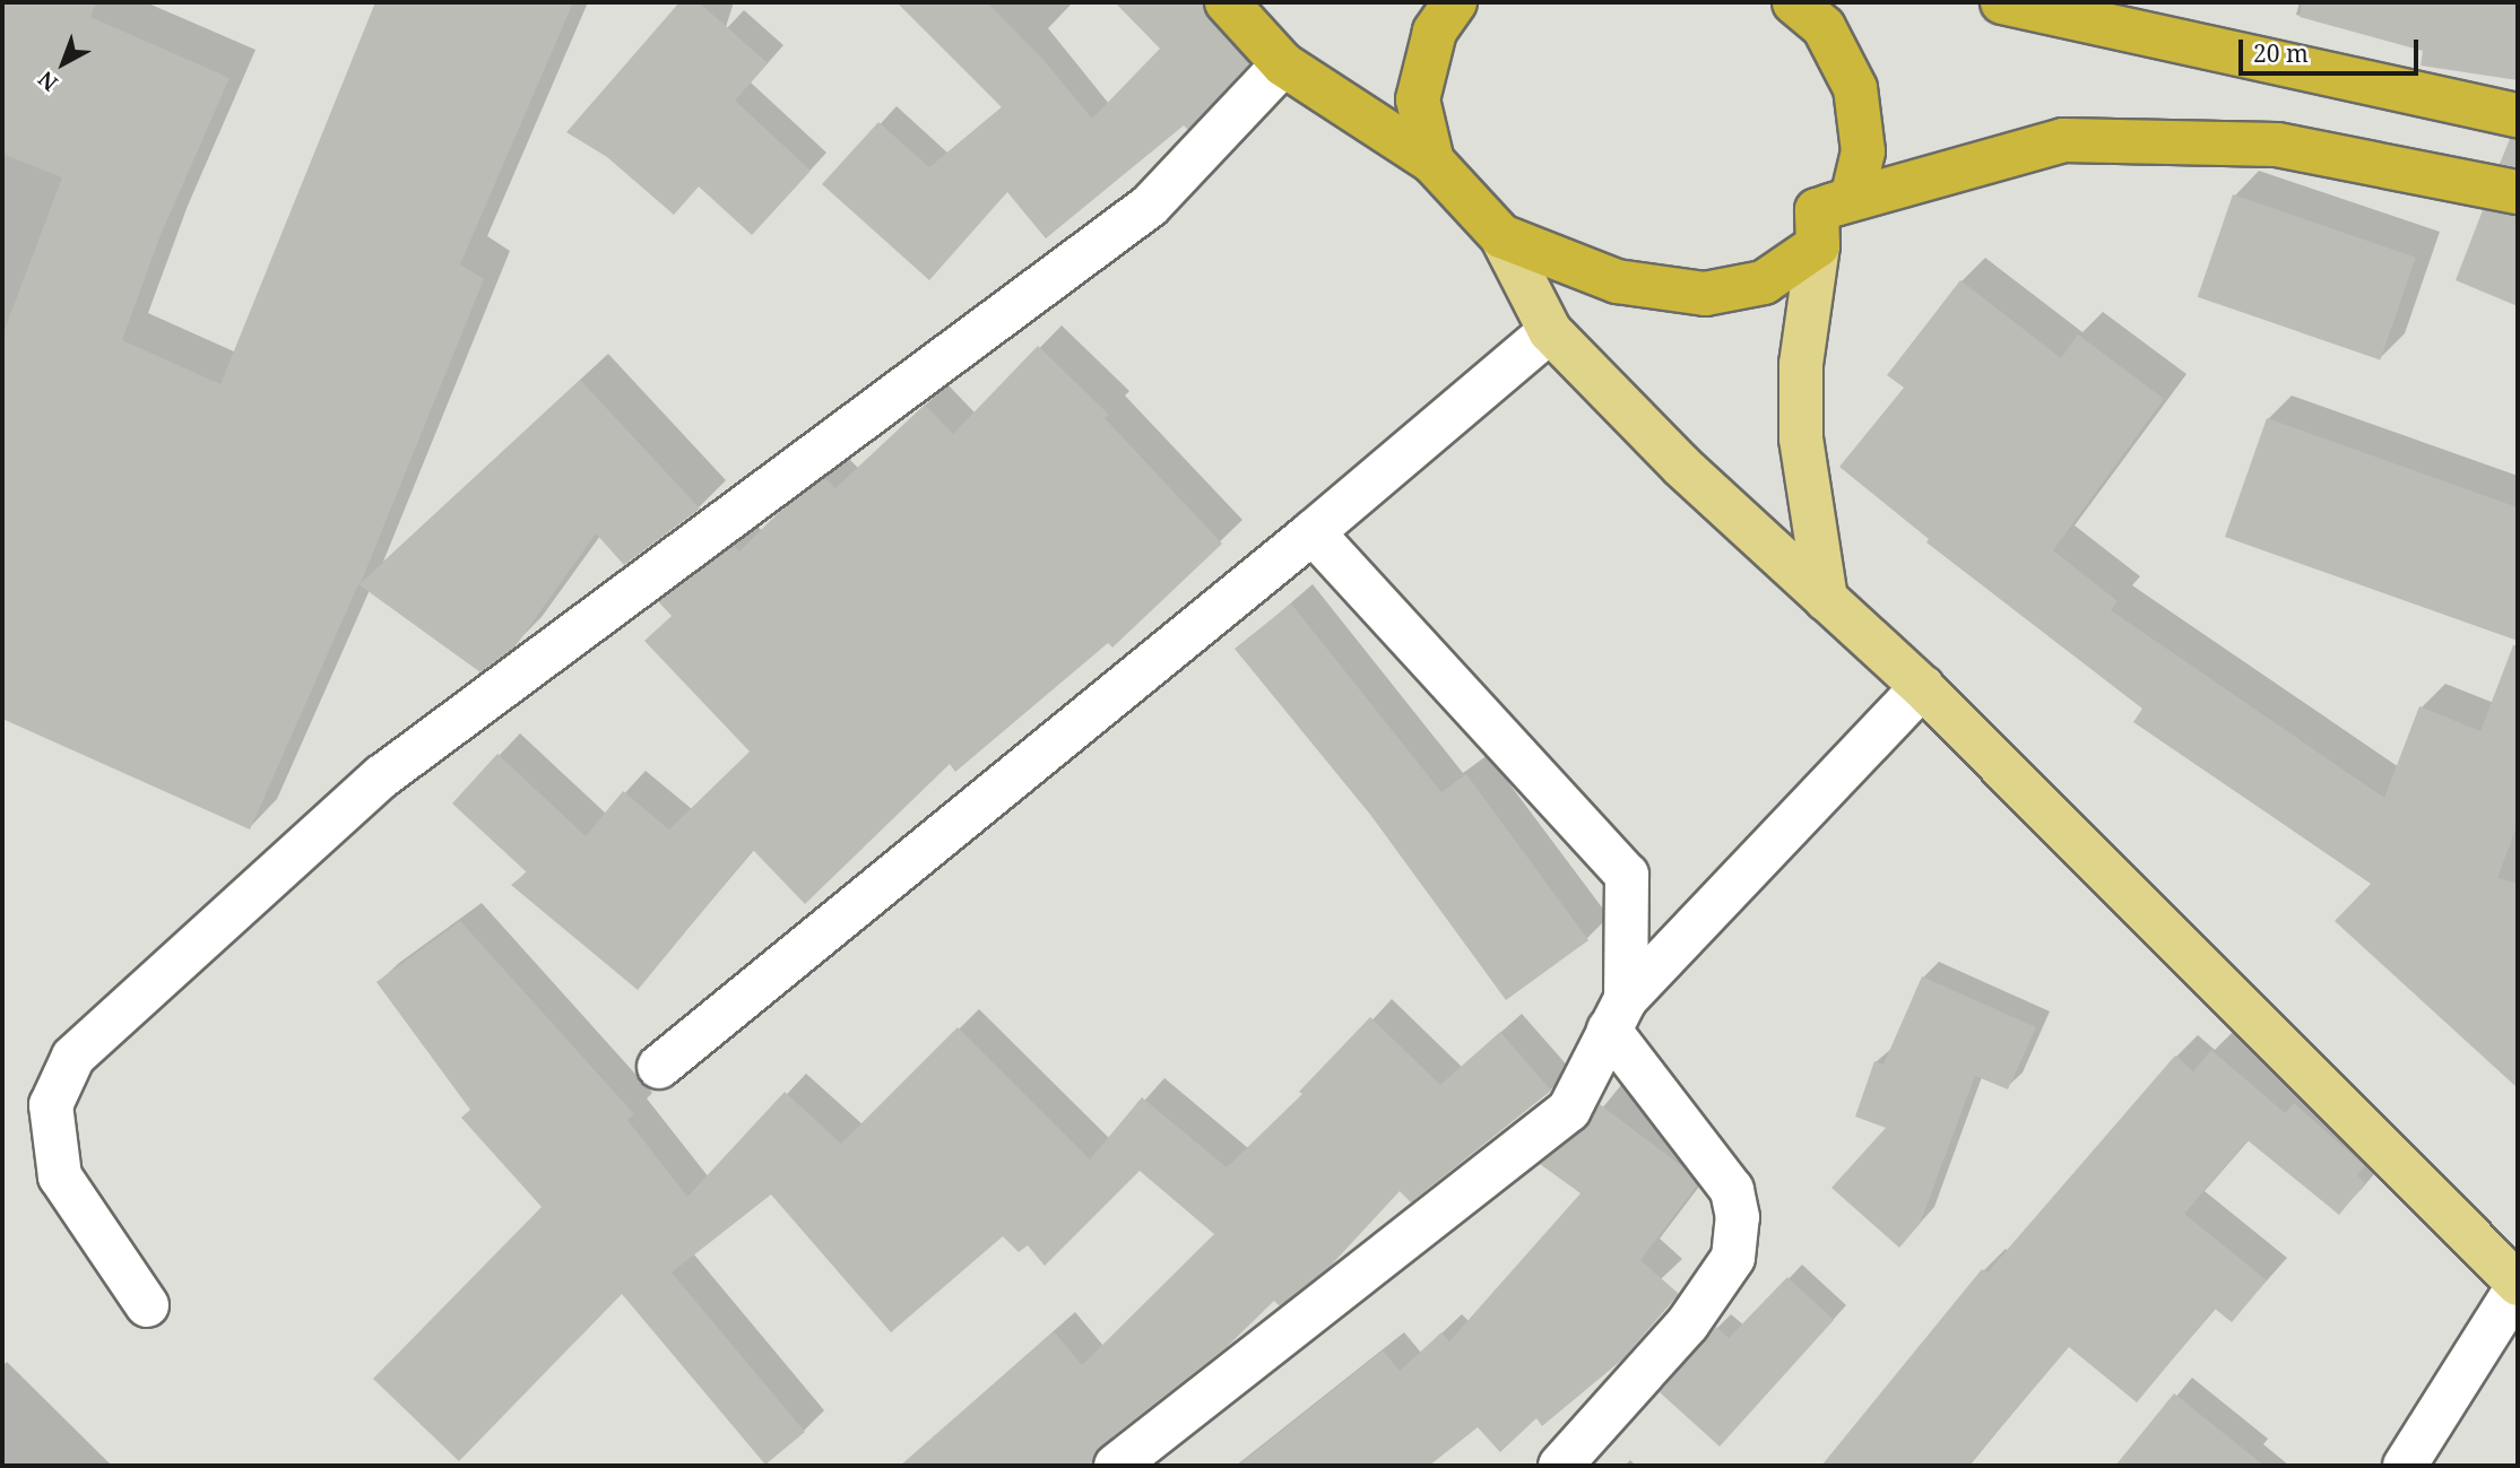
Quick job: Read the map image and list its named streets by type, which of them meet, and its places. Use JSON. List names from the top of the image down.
{
  "scale_bar": "20 m",
  "north": "bottom left"
}
